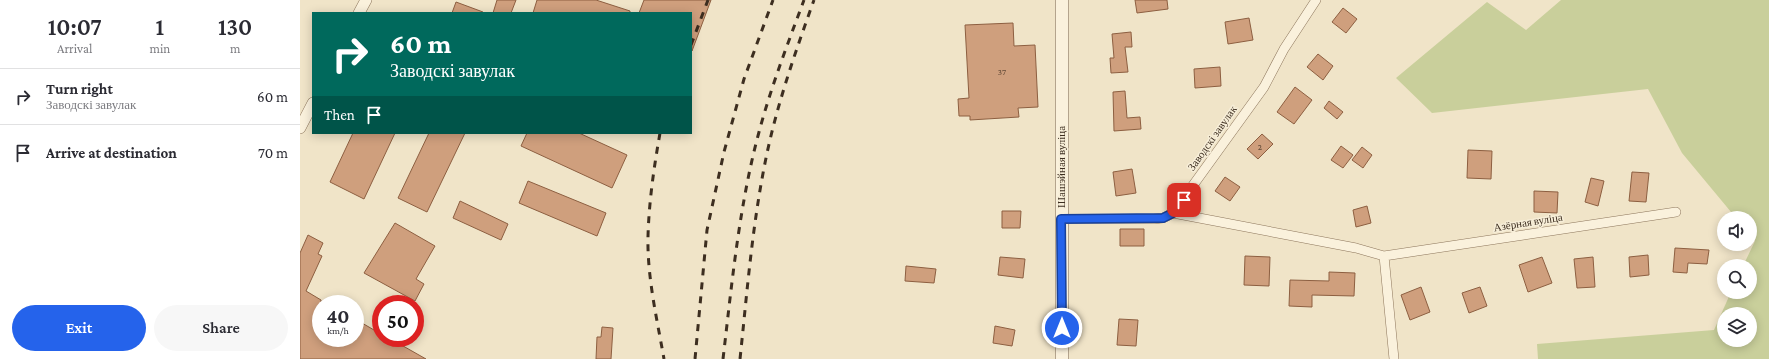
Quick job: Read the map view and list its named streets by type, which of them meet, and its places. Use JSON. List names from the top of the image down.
{
  "streets": {
    "main road": ["Шашэйная вуліца"],
    "street": ["Заводскі завулак", "Азёрная вуліца"]
  },
  "crossings": [
    ["Заводскі завулак", "Азёрная вуліца"]
  ],
  "house_numbers": ["37", "2"],
  "page": {
    "eta": [
      "10:07",
      "Arrival",
      "1",
      "min",
      "130",
      "m"
    ],
    "turn": ["60 m", "Заводскі завулак"],
    "list": [
      {
        "name": "Turn right",
        "note": "Заводскі завулак",
        "value": "60 m"
      },
      {
        "name": "Arrive at destination",
        "value": "70 m"
      }
    ],
    "then": "Then",
    "speed": "40 km/h",
    "limit": "50",
    "buttons": ["Exit", "Share"]
  }
}
